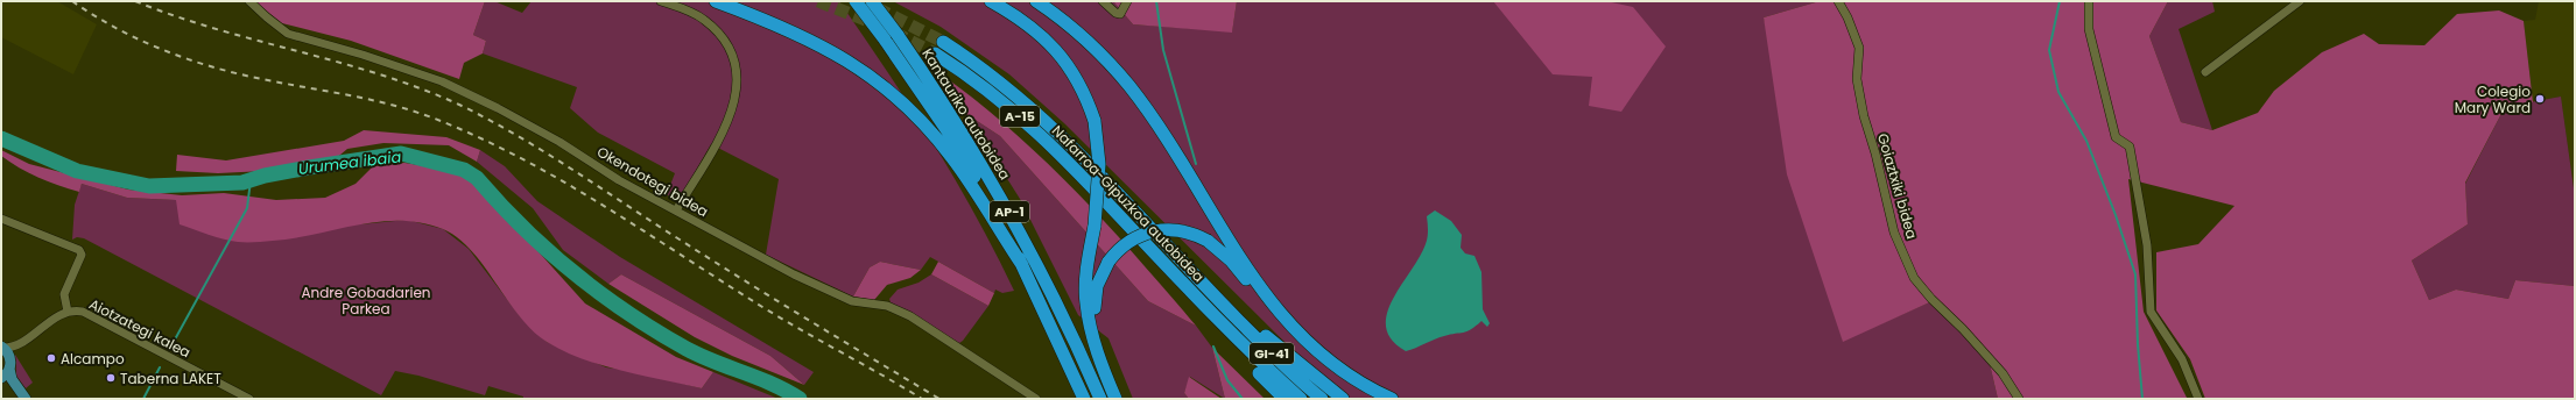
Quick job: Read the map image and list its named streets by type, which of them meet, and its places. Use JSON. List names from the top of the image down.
{
  "streets": {
    "highway": [
      "Kantauriko autobidea",
      "A-15",
      "Nafarroa-Gipuzkoa autobidea",
      "AP-1",
      "GI-41"
    ],
    "street": ["Okendotegi bidea", "Goiaztxiki bidea", "Aiotzategi kalea"]
  },
  "crossings": [
    ["Kantauriko autobidea", "AP-1"],
    ["Nafarroa-Gipuzkoa autobidea", "GI-41"]
  ],
  "water": ["Urumea ibaia"],
  "parks": ["Andre Gobadarien Parkea"],
  "places": ["Colegio Mary Ward", "Alcampo", "Taberna LAKET"]
}
